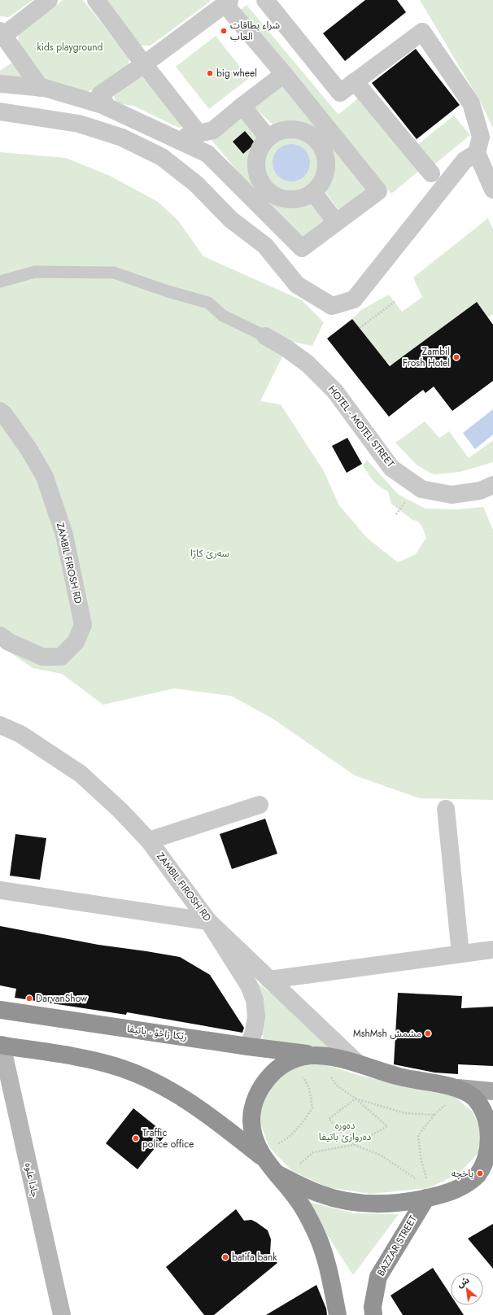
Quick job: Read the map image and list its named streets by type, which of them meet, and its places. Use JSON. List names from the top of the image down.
{
  "streets": {
    "highway": ["رێکا زاخۆ - باتیفا", "BAZZAR STREET"],
    "street": ["HOTEL - MOTEL STREET", "ZAMBIL FIROSH RD", "جادا علوه"]
  },
  "crossings": [
    ["ZAMBIL FIROSH RD", "رێکا زاخۆ - باتیفا"],
    ["رێکا زاخۆ - باتیفا", "BAZZAR STREET"]
  ],
  "parks": ["kids playground", "سەرێ کاژا", "ده‌وره‌ ده‌روازێ باتيفا"],
  "places": [
    "شراء بطاقات العاب",
    "big wheel",
    "Zambil Frosh Hotel",
    "DarvanShow",
    "MshMsh مشمش",
    "Traffic police office",
    "باخچە",
    "batifa bank"
  ],
  "north": "top left"
}
